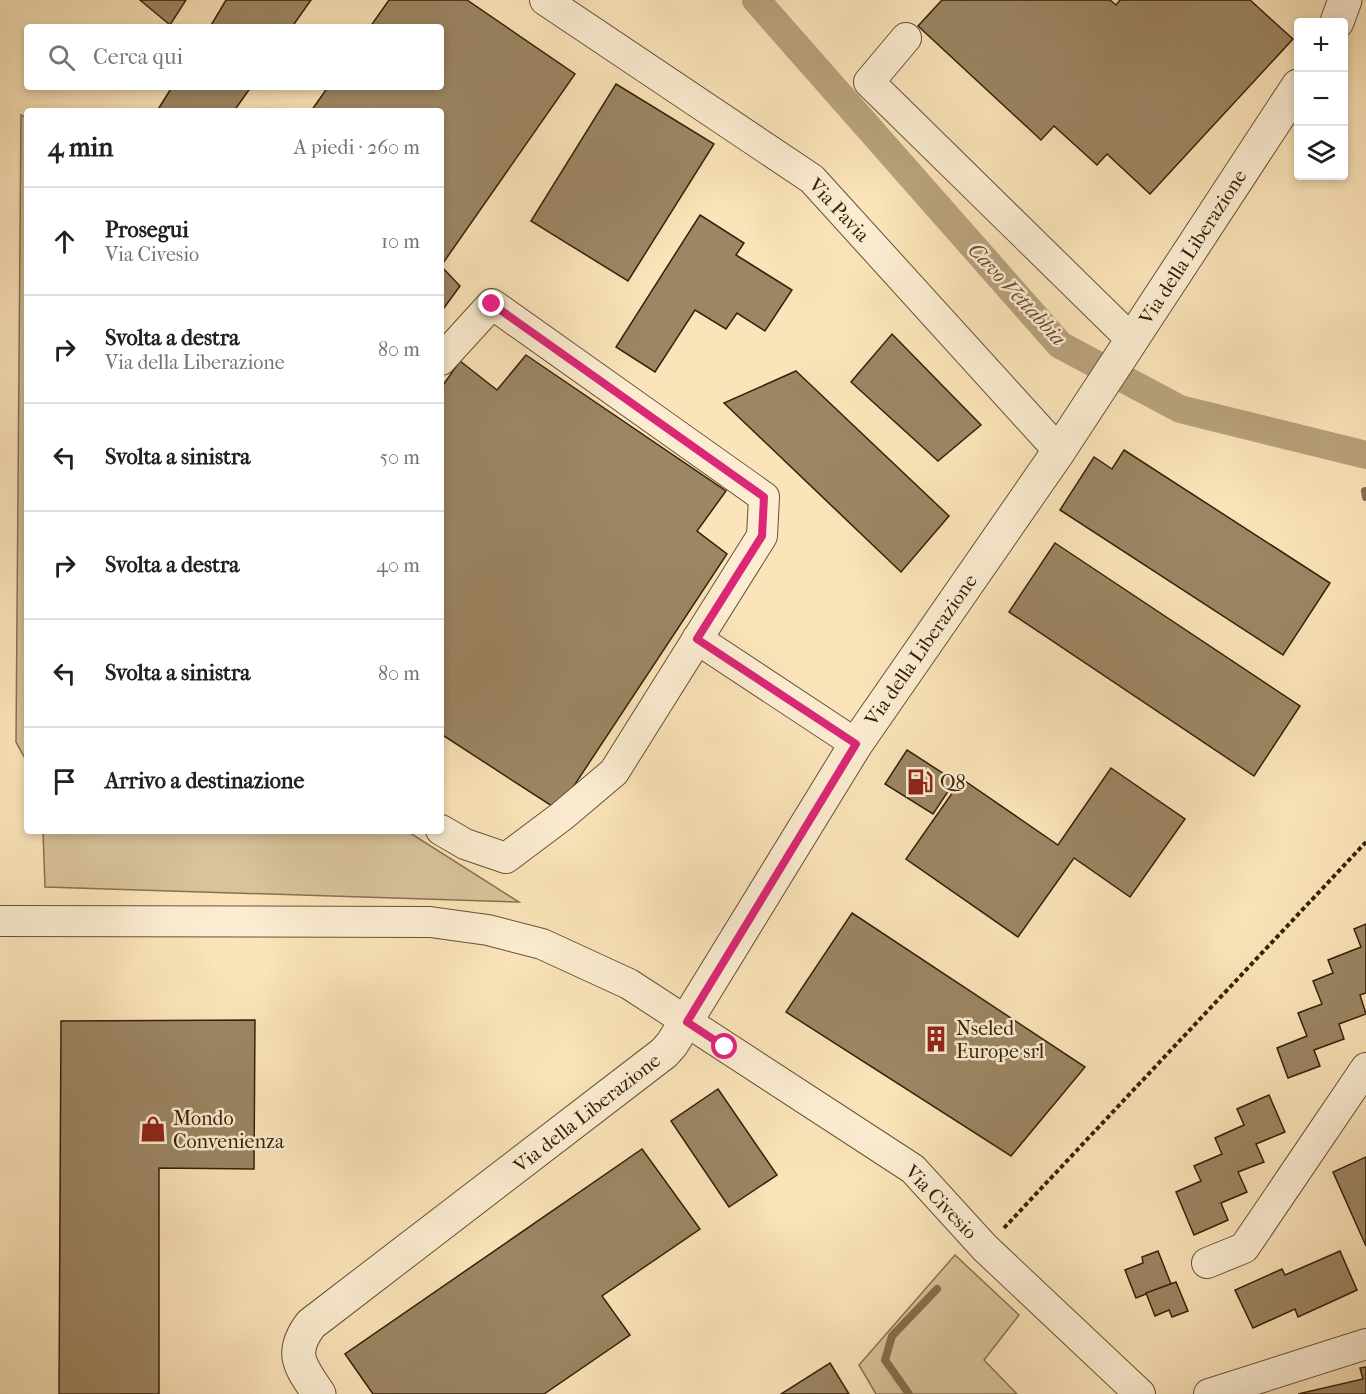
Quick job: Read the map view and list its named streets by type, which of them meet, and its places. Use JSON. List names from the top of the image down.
{
  "streets": {
    "street": ["Via Pavia", "Via della Liberazione", "Via Civesio"]
  },
  "crossings": [
    ["Via Pavia", "Via della Liberazione"],
    ["Via della Liberazione", "Via Civesio"]
  ],
  "water": ["Cavo Vettabbia"],
  "places": {
    "fuel station": ["Q8"],
    "building": ["Nseled Europe srl"],
    "shop": ["Mondo Convenienza"]
  },
  "page": {
    "map_buttons": ["+", "−"],
    "search": "Cerca qui",
    "heading": ["4 min", "A piedi · 260 m"],
    "list": [
      ["Prosegui", "Via Civesio", "10 m"],
      ["Svolta a destra", "Via della Liberazione", "80 m"],
      ["Svolta a sinistra", "50 m"],
      ["Svolta a destra", "40 m"],
      ["Svolta a sinistra", "80 m"],
      "Arrivo a destinazione"
    ]
  }
}
